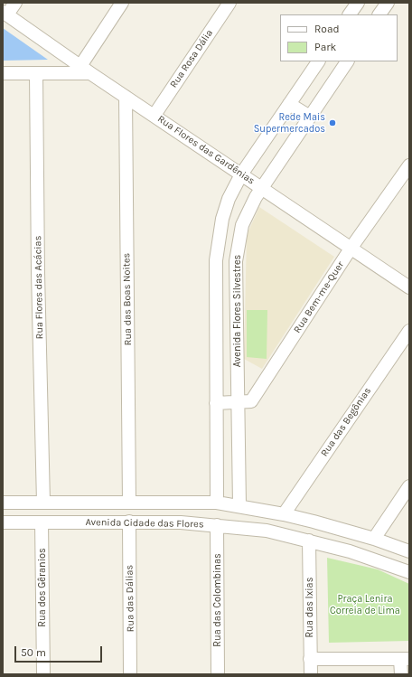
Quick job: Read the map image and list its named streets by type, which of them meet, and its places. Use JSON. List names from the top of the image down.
{
  "streets": {
    "street": [
      "Rua Rosa Dália",
      "Rua Flores das Gardênias",
      "Rua Flores das Acácias",
      "Rua Bem-me-Quer",
      "Rua das Boas Noites",
      "Avenida Flores Silvestres",
      "Rua das Begônias",
      "Avenida Cidade das Flores",
      "Rua dos Gêranios",
      "Rua das Dálias",
      "Rua das Colombinas",
      "Rua das Ixias"
    ]
  },
  "crossings": [
    ["Rua Rosa Dália", "Rua Flores das Gardênias"],
    ["Rua Flores das Gardênias", "Rua Bem-me-Quer"],
    ["Rua Flores das Gardênias", "Rua das Boas Noites"],
    ["Rua Flores das Gardênias", "Avenida Flores Silvestres"],
    ["Rua Flores das Acácias", "Avenida Cidade das Flores"],
    ["Rua Bem-me-Quer", "Avenida Flores Silvestres"],
    ["Rua das Boas Noites", "Avenida Cidade das Flores"],
    ["Avenida Flores Silvestres", "Avenida Cidade das Flores"],
    ["Rua das Begônias", "Avenida Cidade das Flores"],
    ["Avenida Cidade das Flores", "Rua dos Gêranios"],
    ["Avenida Cidade das Flores", "Rua das Dálias"],
    ["Avenida Cidade das Flores", "Rua das Colombinas"],
    ["Avenida Cidade das Flores", "Rua das Ixias"]
  ],
  "parks": ["Praça Lenira Correia de Lima"],
  "places": ["Rede Mais Supermercados"],
  "legend": ["Road", "Park"],
  "scale_bar": "50 m"
}
